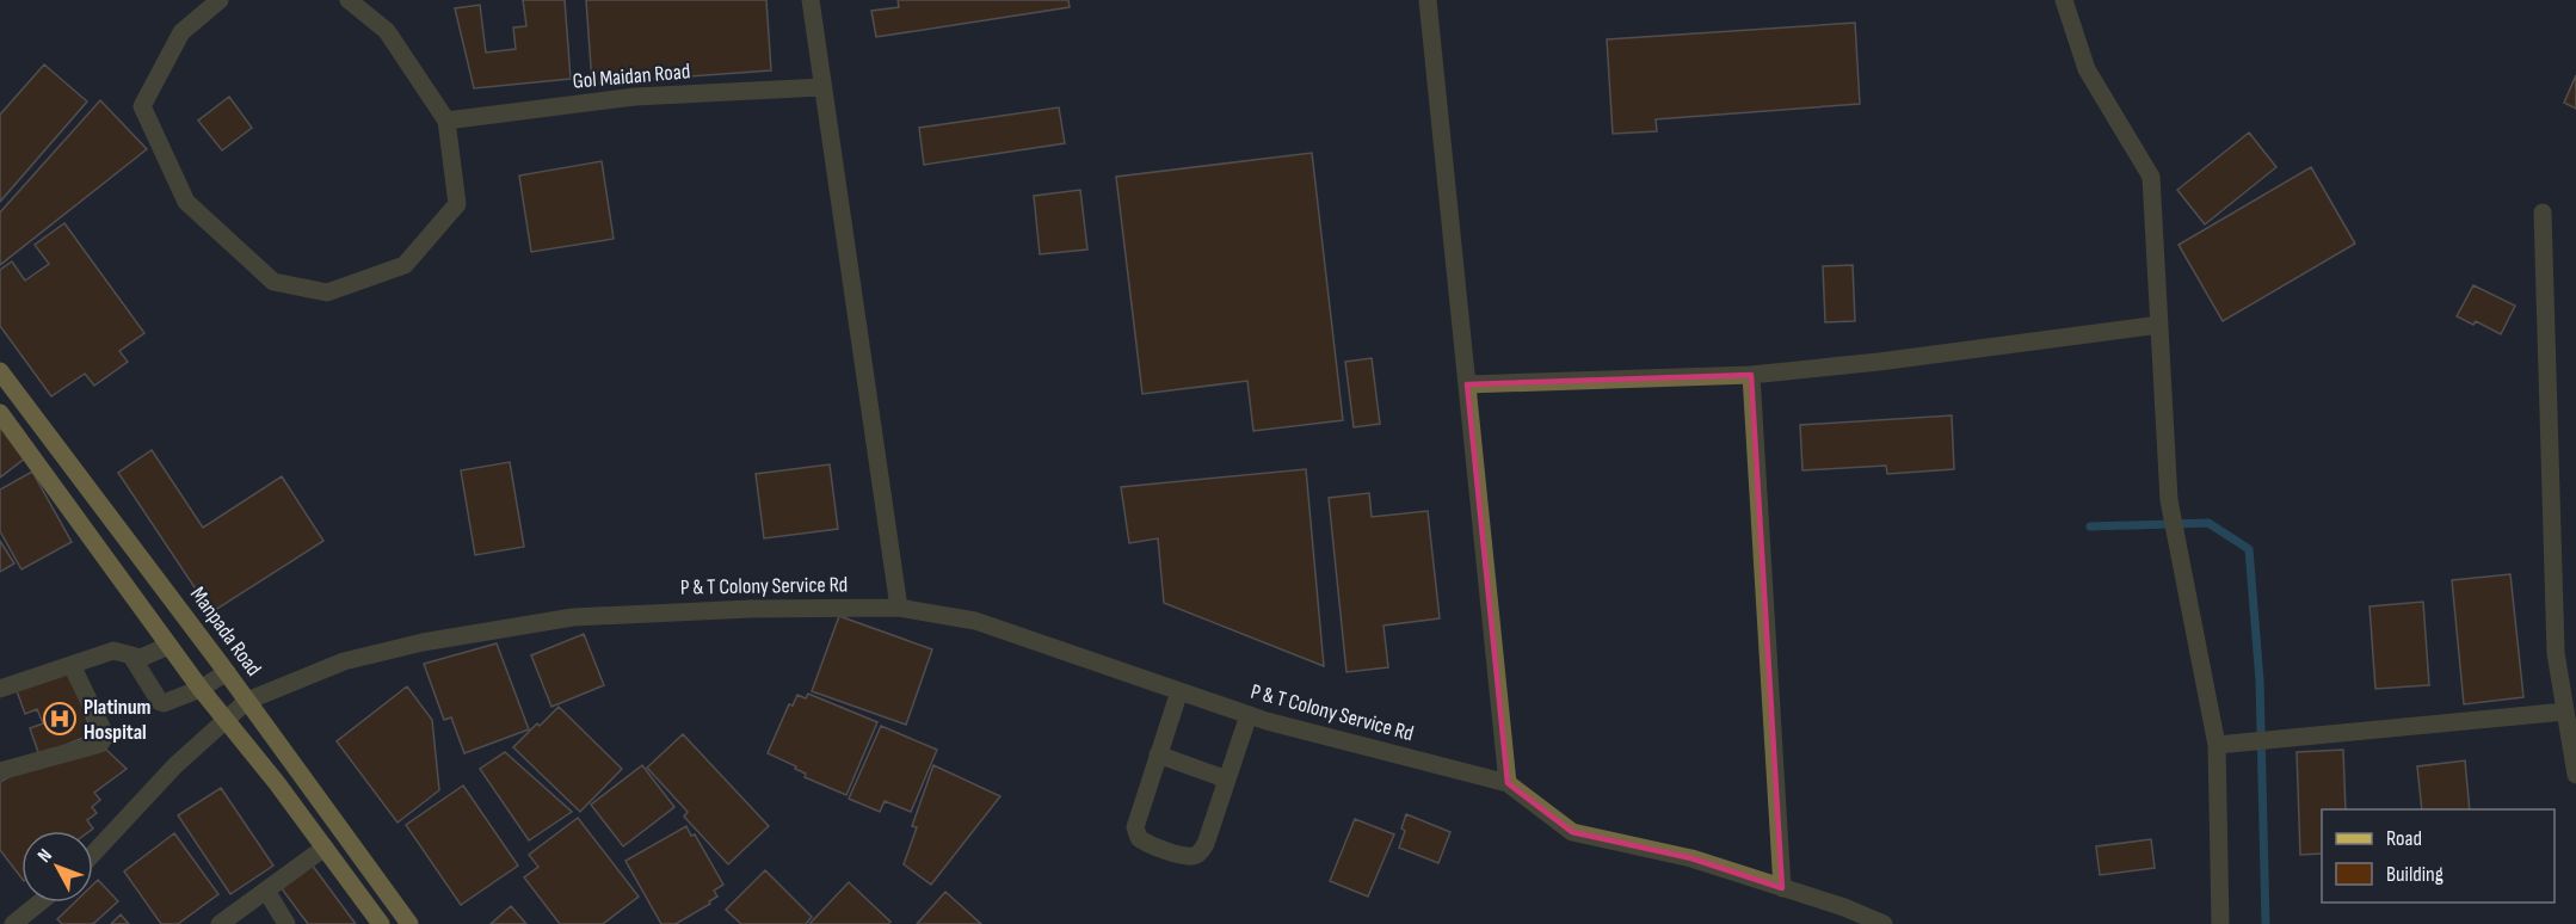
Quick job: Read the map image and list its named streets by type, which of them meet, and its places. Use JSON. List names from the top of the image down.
{
  "streets": {
    "main road": ["Manpada Road"],
    "street": ["Gol Maidan Road", "P & T Colony Service Rd"]
  },
  "crossings": [
    ["P & T Colony Service Rd", "Manpada Road"]
  ],
  "places": {
    "hospital": ["Platinum Hospital"]
  },
  "legend": ["Road", "Building"],
  "north": "top left"
}
